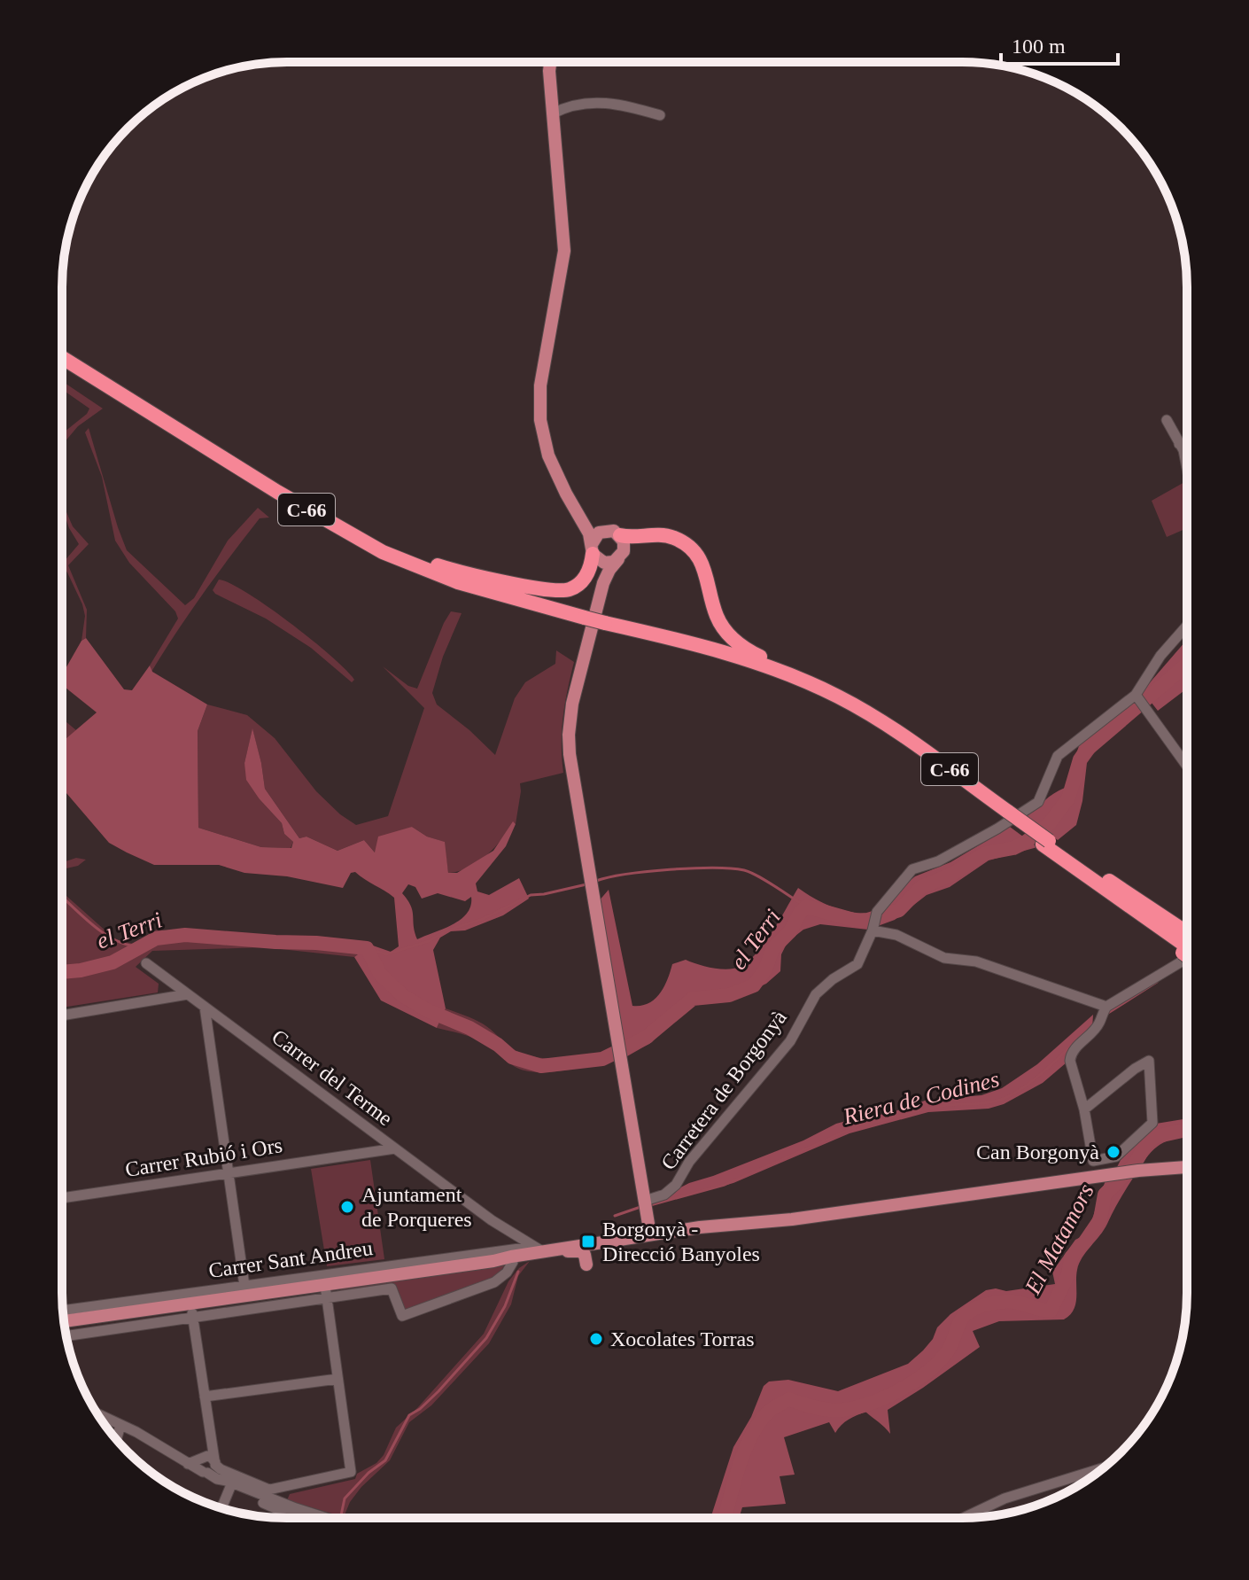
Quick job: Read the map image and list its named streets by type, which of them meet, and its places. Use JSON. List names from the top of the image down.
{
  "streets": {
    "highway": ["C-66"],
    "street": [
      "Carrer del Terme",
      "Carretera de Borgonyà",
      "Carrer Rubió i Ors",
      "Carrer Sant Andreu"
    ]
  },
  "crossings": [
    ["Carrer del Terme", "Carrer Rubió i Ors"]
  ],
  "water": ["el Terri", "Riera de Codines", "El Matamors"],
  "places": {
    "other": ["Can Borgonyà", "Ajuntament de Porqueres", "Xocolates Torras"],
    "transit": ["Borgonyà - Direcció Banyoles"]
  },
  "scale_bar": "100 m"
}
